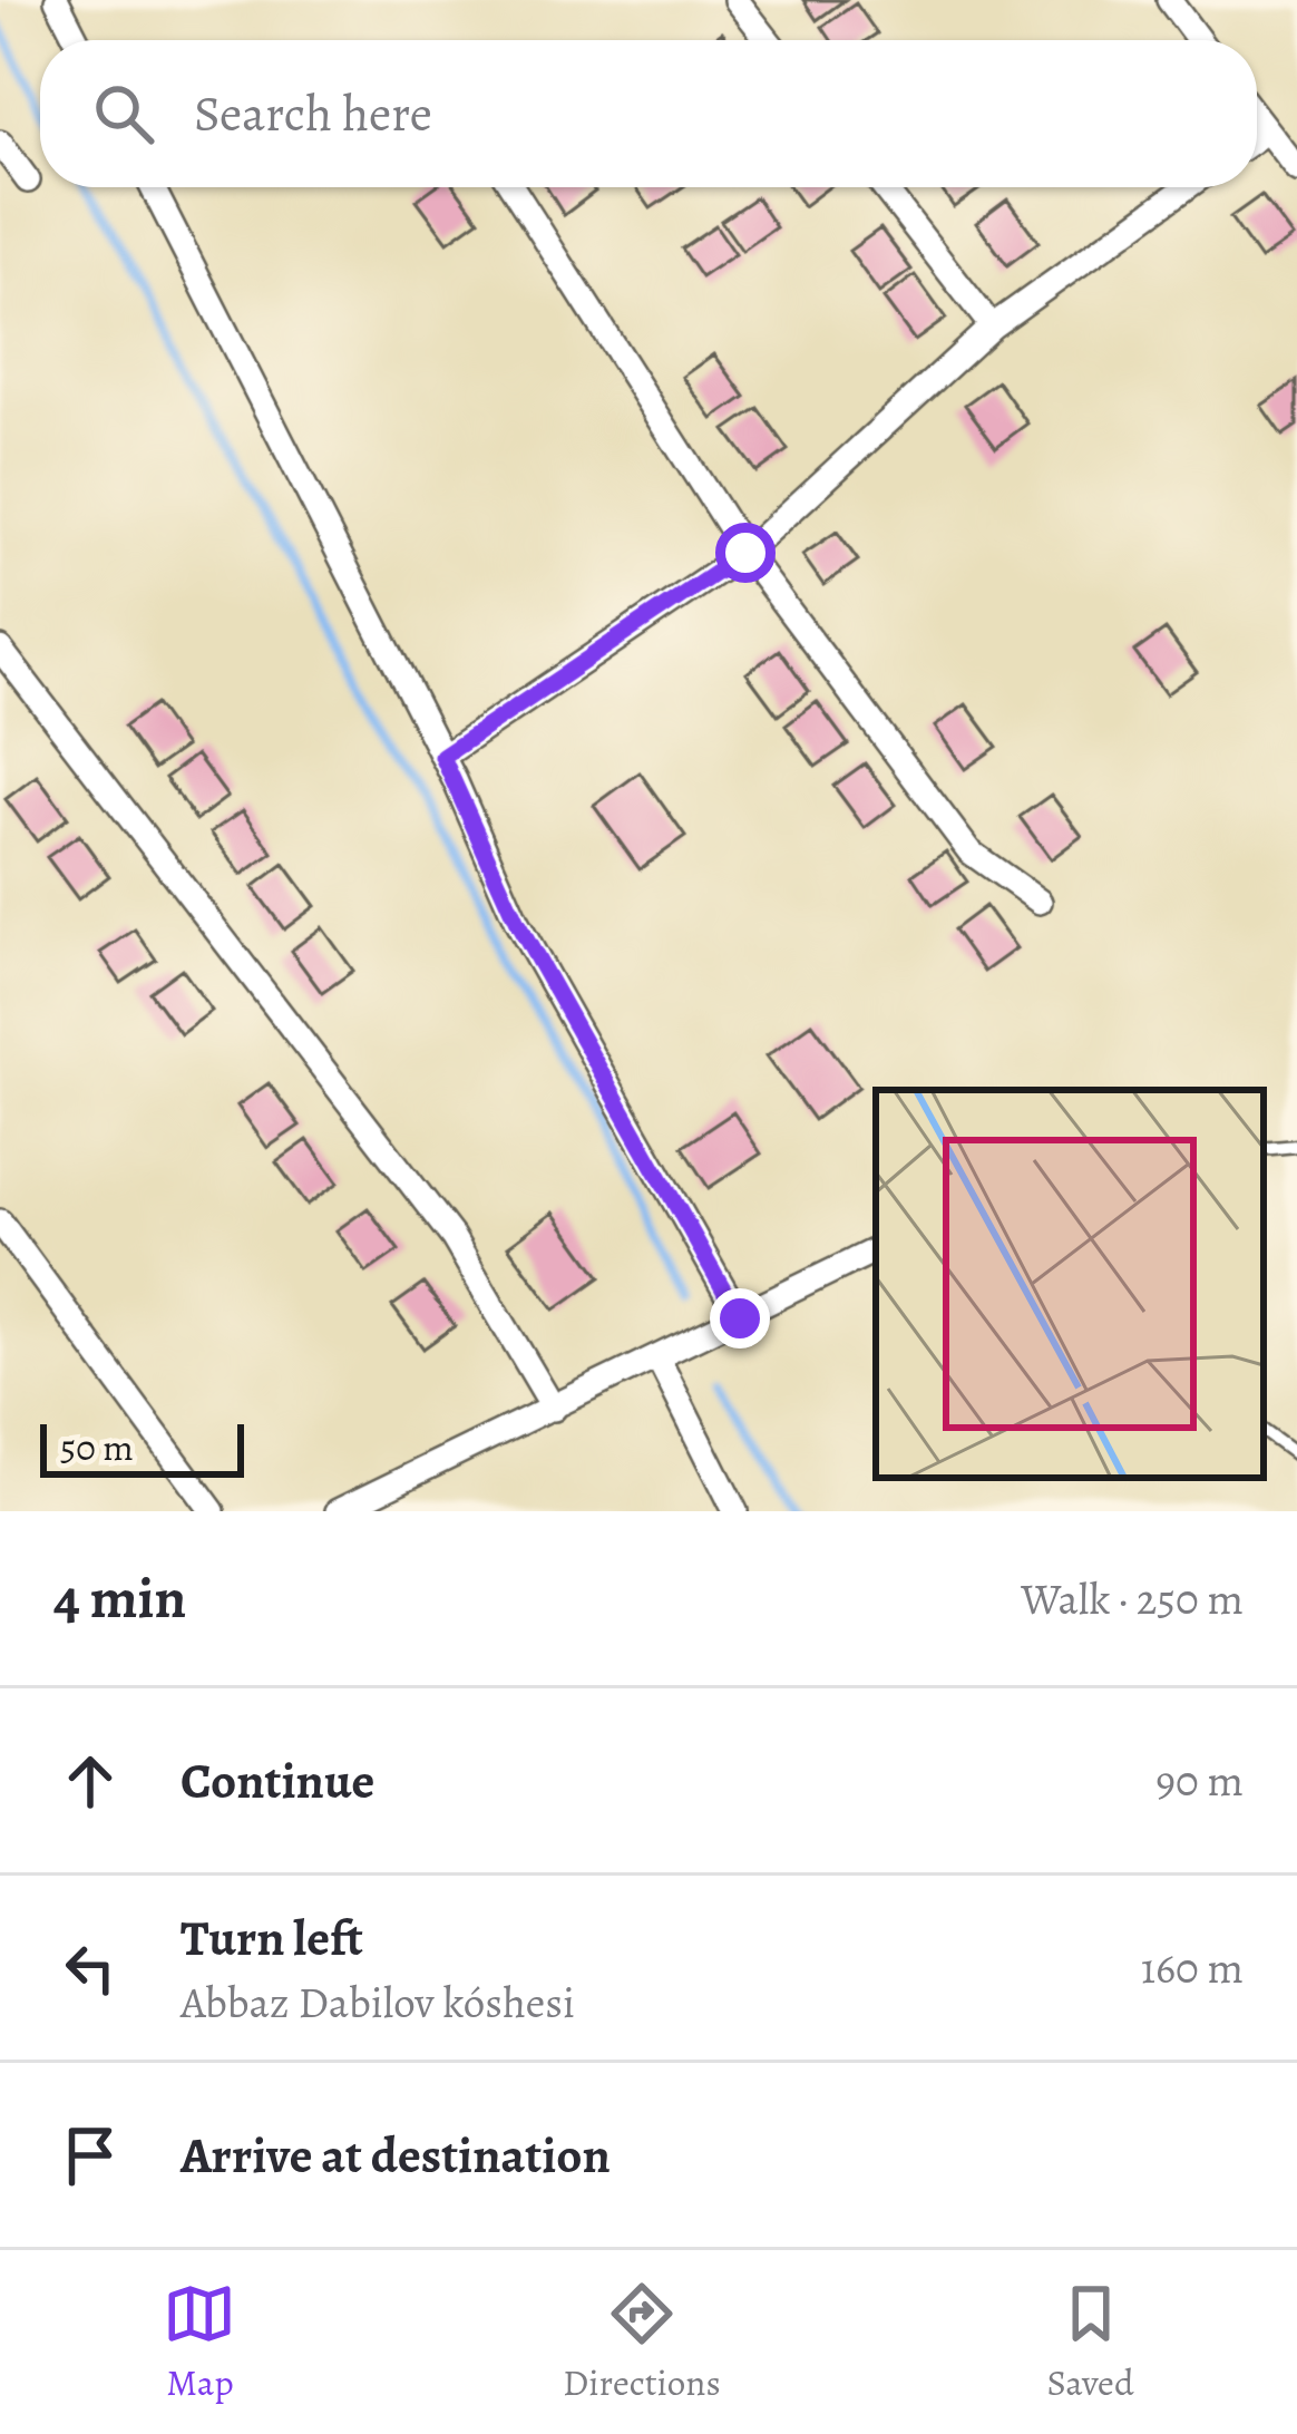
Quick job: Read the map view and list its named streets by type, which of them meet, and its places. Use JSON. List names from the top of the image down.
{
  "scale_bar": "50 m",
  "page": {
    "search": "Search here",
    "scale": "50 m",
    "heading": ["4 min", "Walk · 250 m"],
    "list": [
      ["Continue", "90 m"],
      ["Turn left", "Abbaz Dabilov kóshesi", "160 m"],
      "Arrive at destination"
    ],
    "nav": ["Map", "Directions", "Saved"]
  }
}
